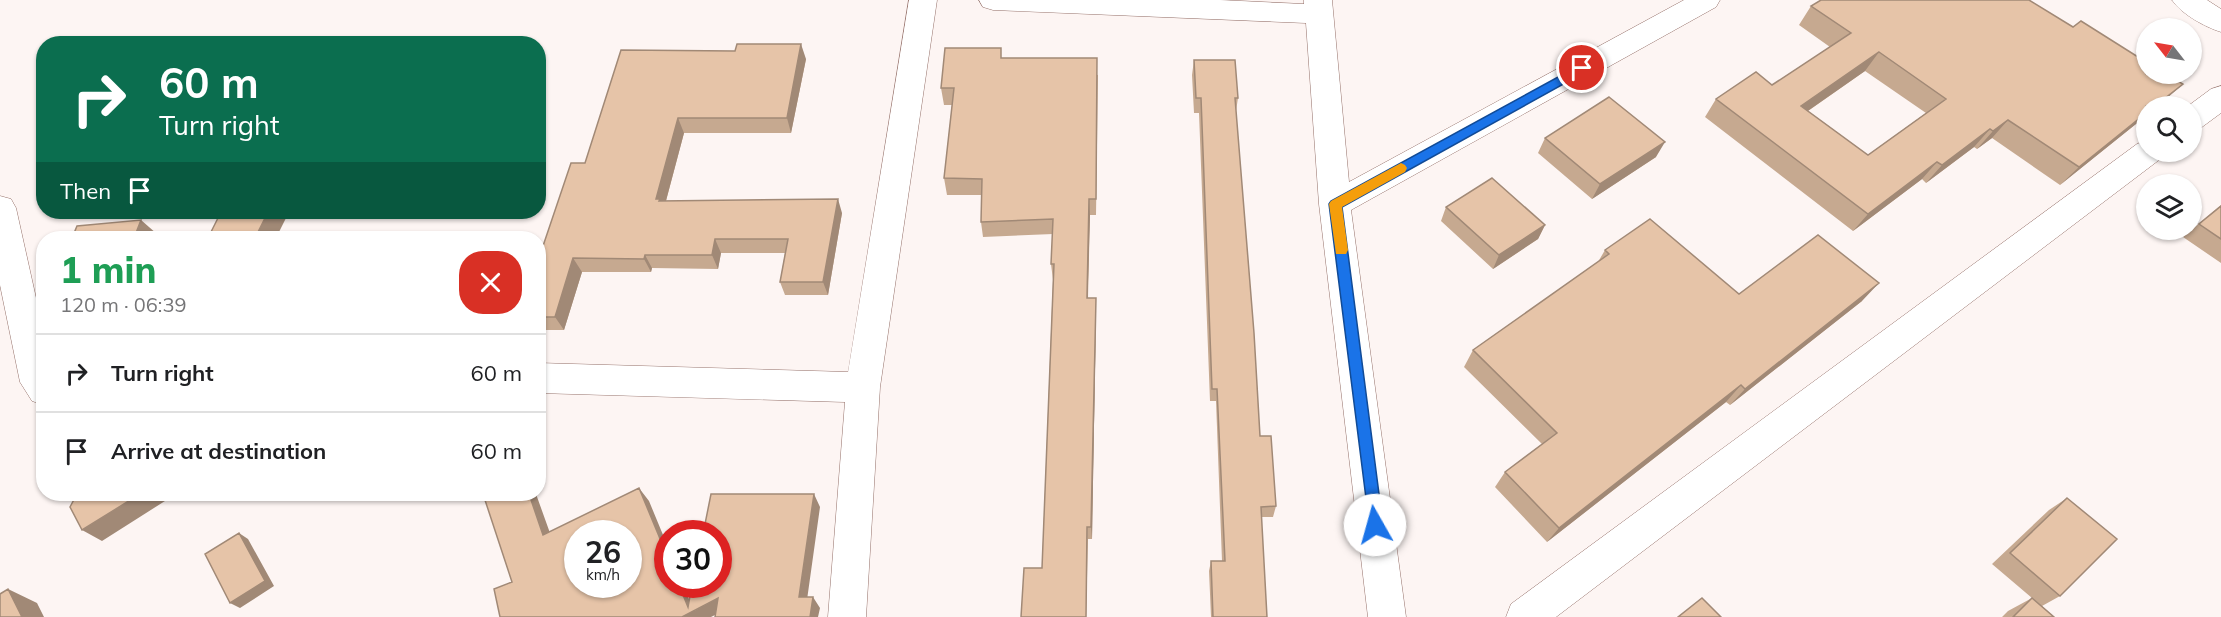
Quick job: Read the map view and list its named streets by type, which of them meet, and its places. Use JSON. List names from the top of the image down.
{
  "north": "top left",
  "page": {
    "turn": ["60 m", "Turn right"],
    "then": "Then",
    "heading": ["1 min", "120 m · 06:39"],
    "list": [
      {
        "name": "Turn right",
        "value": "60 m"
      },
      {
        "name": "Arrive at destination",
        "value": "60 m"
      }
    ],
    "speed": "26 km/h",
    "limit": "30"
  }
}
